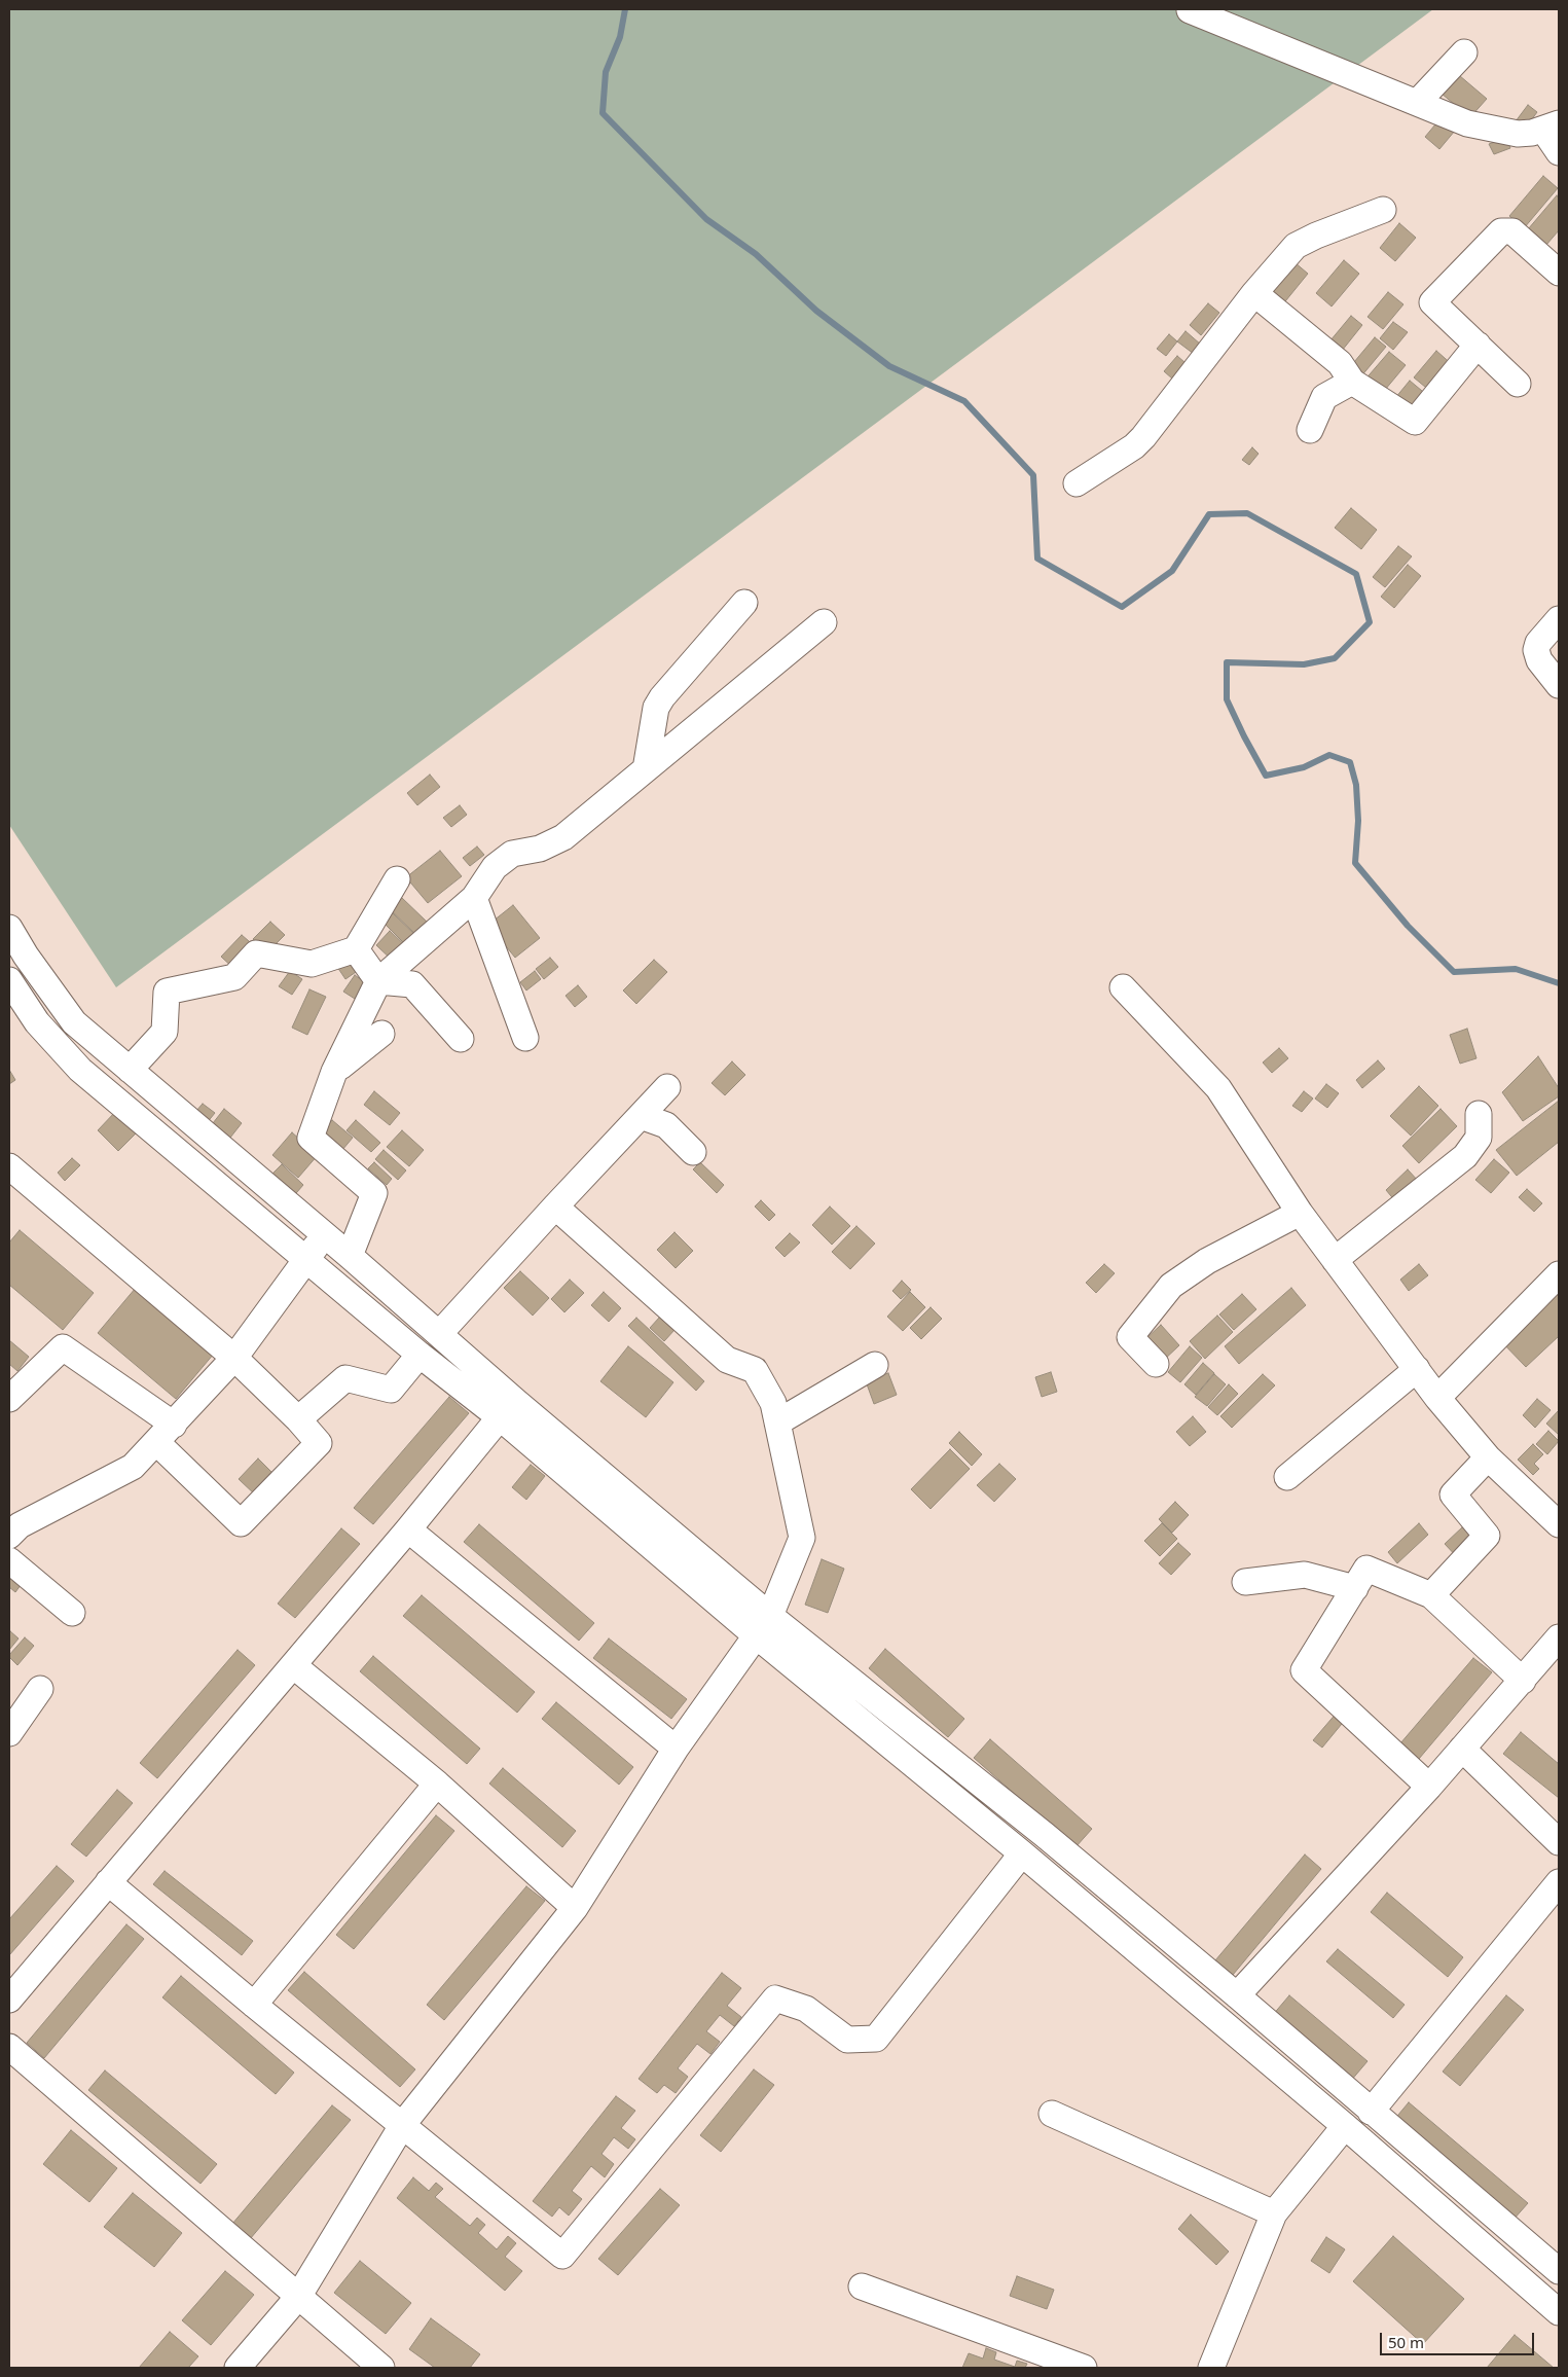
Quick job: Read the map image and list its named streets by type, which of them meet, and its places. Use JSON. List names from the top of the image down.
{
  "scale_bar": "50 m"
}
